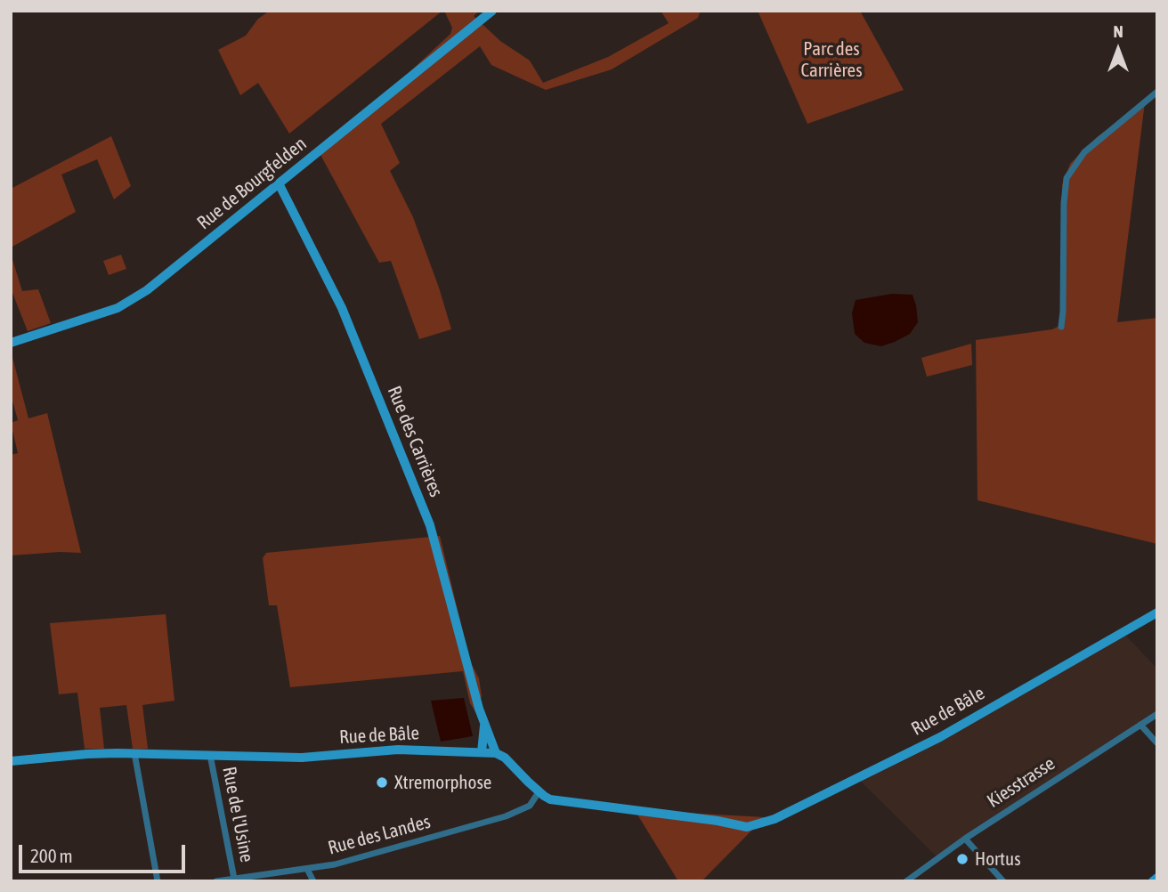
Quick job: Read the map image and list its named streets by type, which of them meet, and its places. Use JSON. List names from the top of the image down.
{
  "streets": {
    "street": [
      "Rue de Bourgfelden",
      "Rue des Carrières",
      "Rue de Bâle",
      "Kiesstrasse",
      "Rue de l'Usine",
      "Rue des Landes"
    ]
  },
  "crossings": [
    ["Rue de Bourgfelden", "Rue des Carrières"],
    ["Rue des Carrières", "Rue de Bâle"],
    ["Rue de Bâle", "Rue de l'Usine"],
    ["Rue de Bâle", "Rue des Landes"],
    ["Rue de l'Usine", "Rue des Landes"]
  ],
  "parks": ["Parc des Carrières"],
  "places": ["Xtremorphose", "Hortus"],
  "scale_bar": "200 m",
  "north": "top"
}
